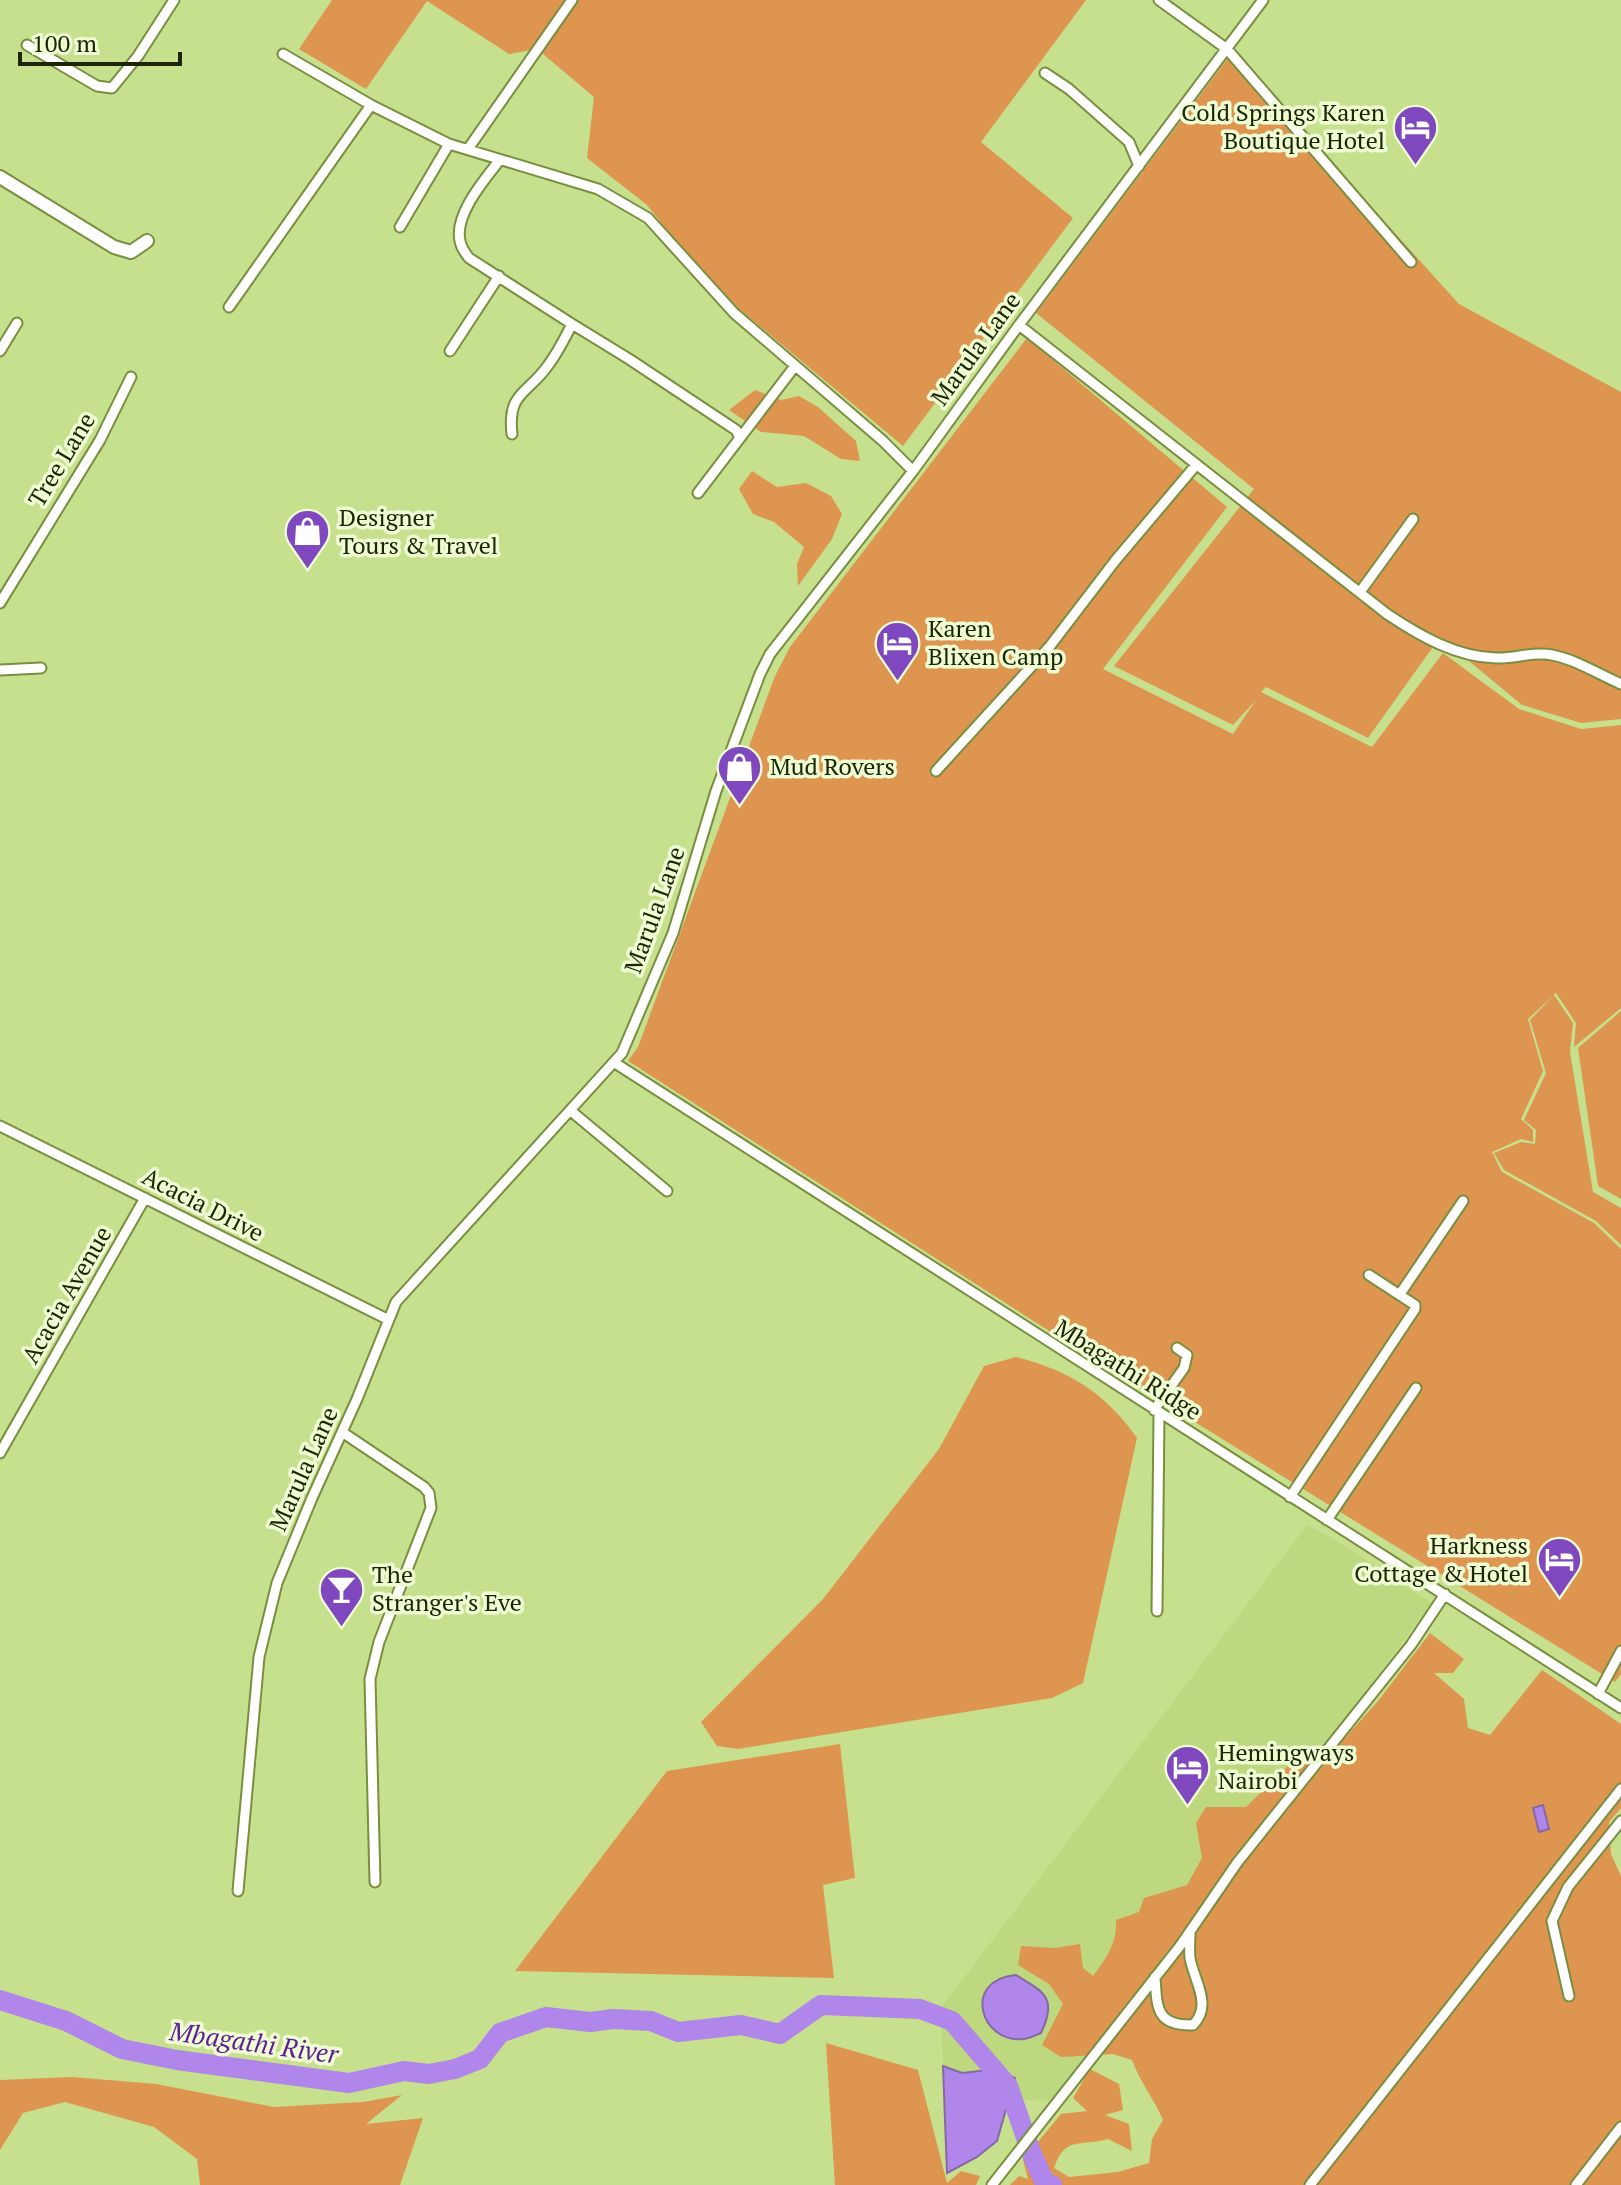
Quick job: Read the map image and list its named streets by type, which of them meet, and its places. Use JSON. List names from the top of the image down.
{
  "streets": {
    "street": [
      "Marula Lane",
      "Tree Lane",
      "Acacia Drive",
      "Acacia Avenue",
      "Mbagathi Ridge"
    ]
  },
  "crossings": [
    ["Marula Lane", "Acacia Drive"],
    ["Marula Lane", "Mbagathi Ridge"],
    ["Acacia Drive", "Acacia Avenue"]
  ],
  "water": ["Mbagathi River"],
  "places": {
    "hotel": [
      "Cold Springs Karen Boutique Hotel",
      "Karen Blixen Camp",
      "Harkness Cottage & Hotel",
      "Hemingways Nairobi"
    ],
    "shop": ["Designer Tours & Travel", "Mud Rovers"],
    "bar": ["The Stranger's Eve"]
  },
  "scale_bar": "100 m"
}
